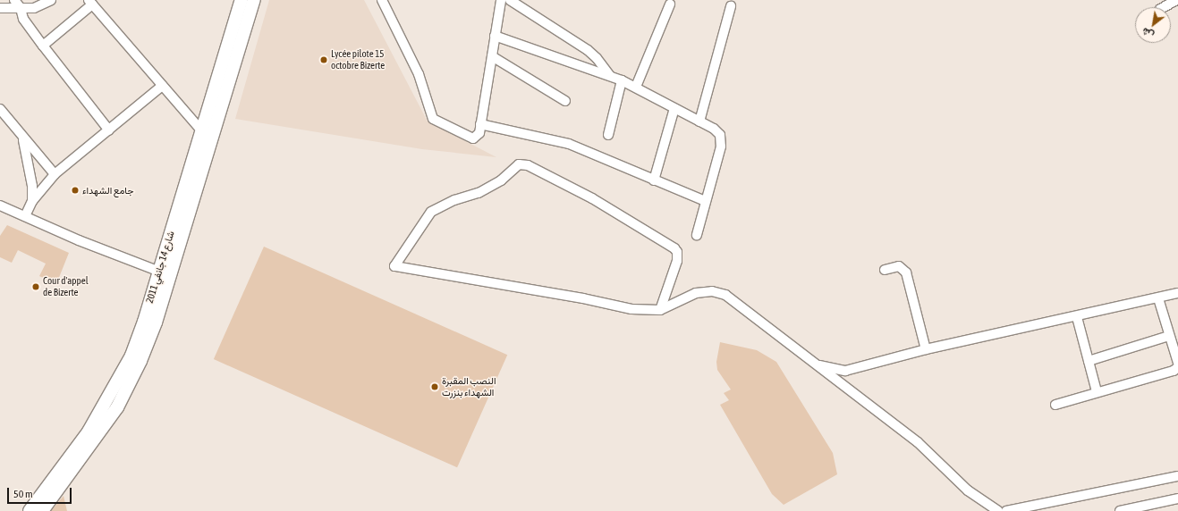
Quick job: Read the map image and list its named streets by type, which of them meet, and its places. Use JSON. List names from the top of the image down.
{
  "streets": {
    "main road": ["شارع 14 جانفي 2011"]
  },
  "places": [
    "Lycée pilote 15 octobre Bizerte",
    "جامع الشهداء",
    "Cour d'appel de Bizerte",
    "النصب المقبرة الشهداء بنزرت"
  ],
  "scale_bar": "50 m",
  "north": "bottom left"
}
